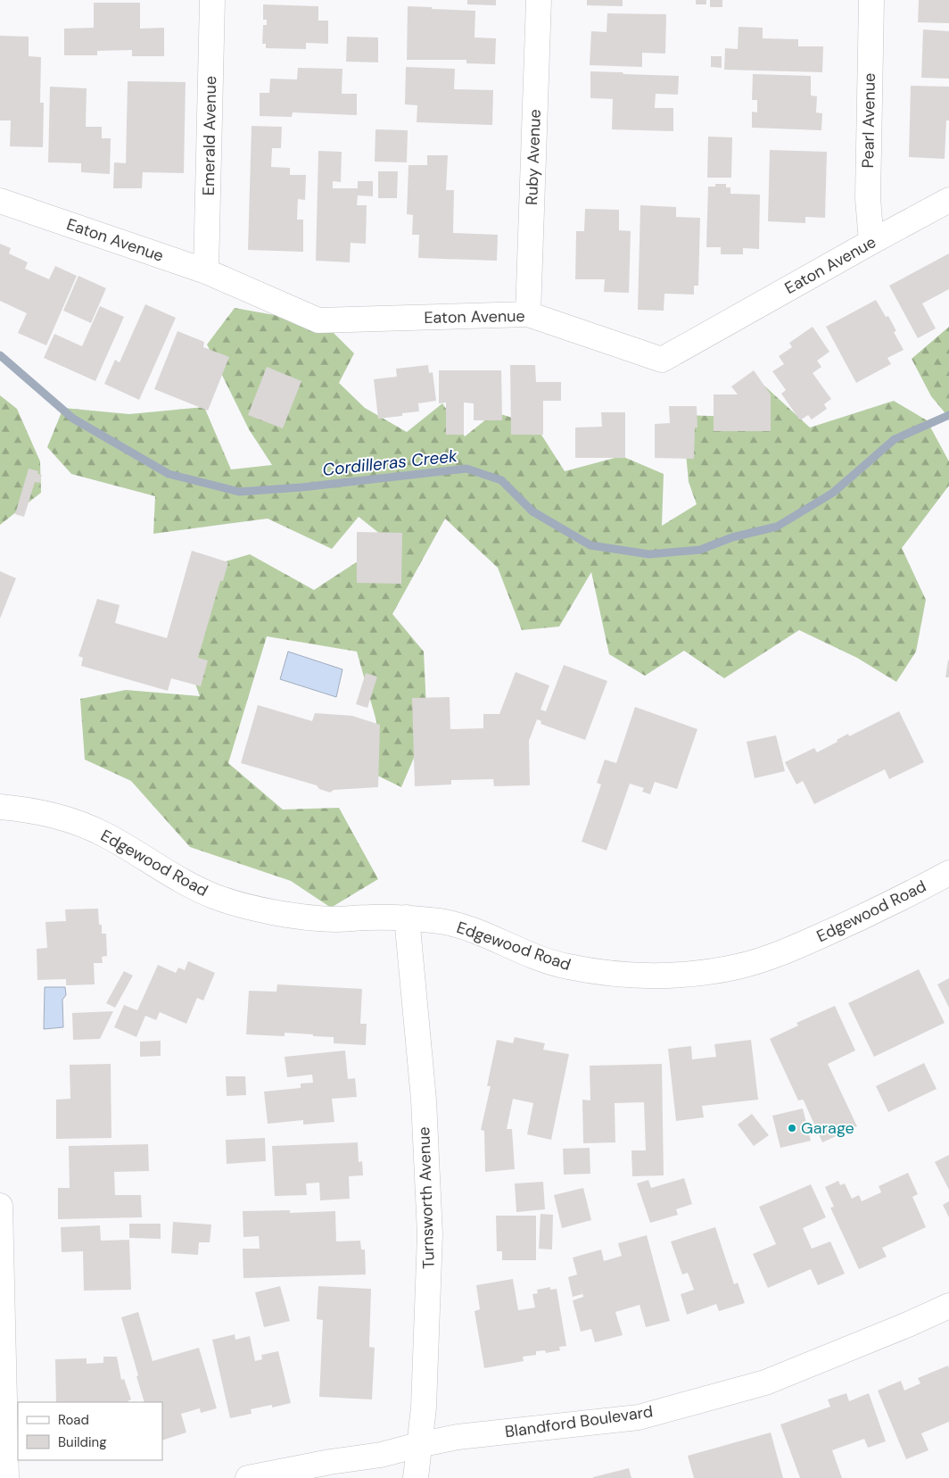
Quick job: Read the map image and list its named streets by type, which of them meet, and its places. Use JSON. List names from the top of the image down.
{
  "streets": {
    "street": [
      "Pearl Avenue",
      "Emerald Avenue",
      "Ruby Avenue",
      "Eaton Avenue",
      "Edgewood Road",
      "Turnsworth Avenue",
      "Blandford Boulevard"
    ]
  },
  "crossings": [
    ["Pearl Avenue", "Eaton Avenue"],
    ["Emerald Avenue", "Eaton Avenue"],
    ["Ruby Avenue", "Eaton Avenue"],
    ["Edgewood Road", "Turnsworth Avenue"],
    ["Turnsworth Avenue", "Blandford Boulevard"]
  ],
  "water": ["Cordilleras Creek"],
  "places": ["Garage"],
  "legend": ["Road", "Building"]
}
